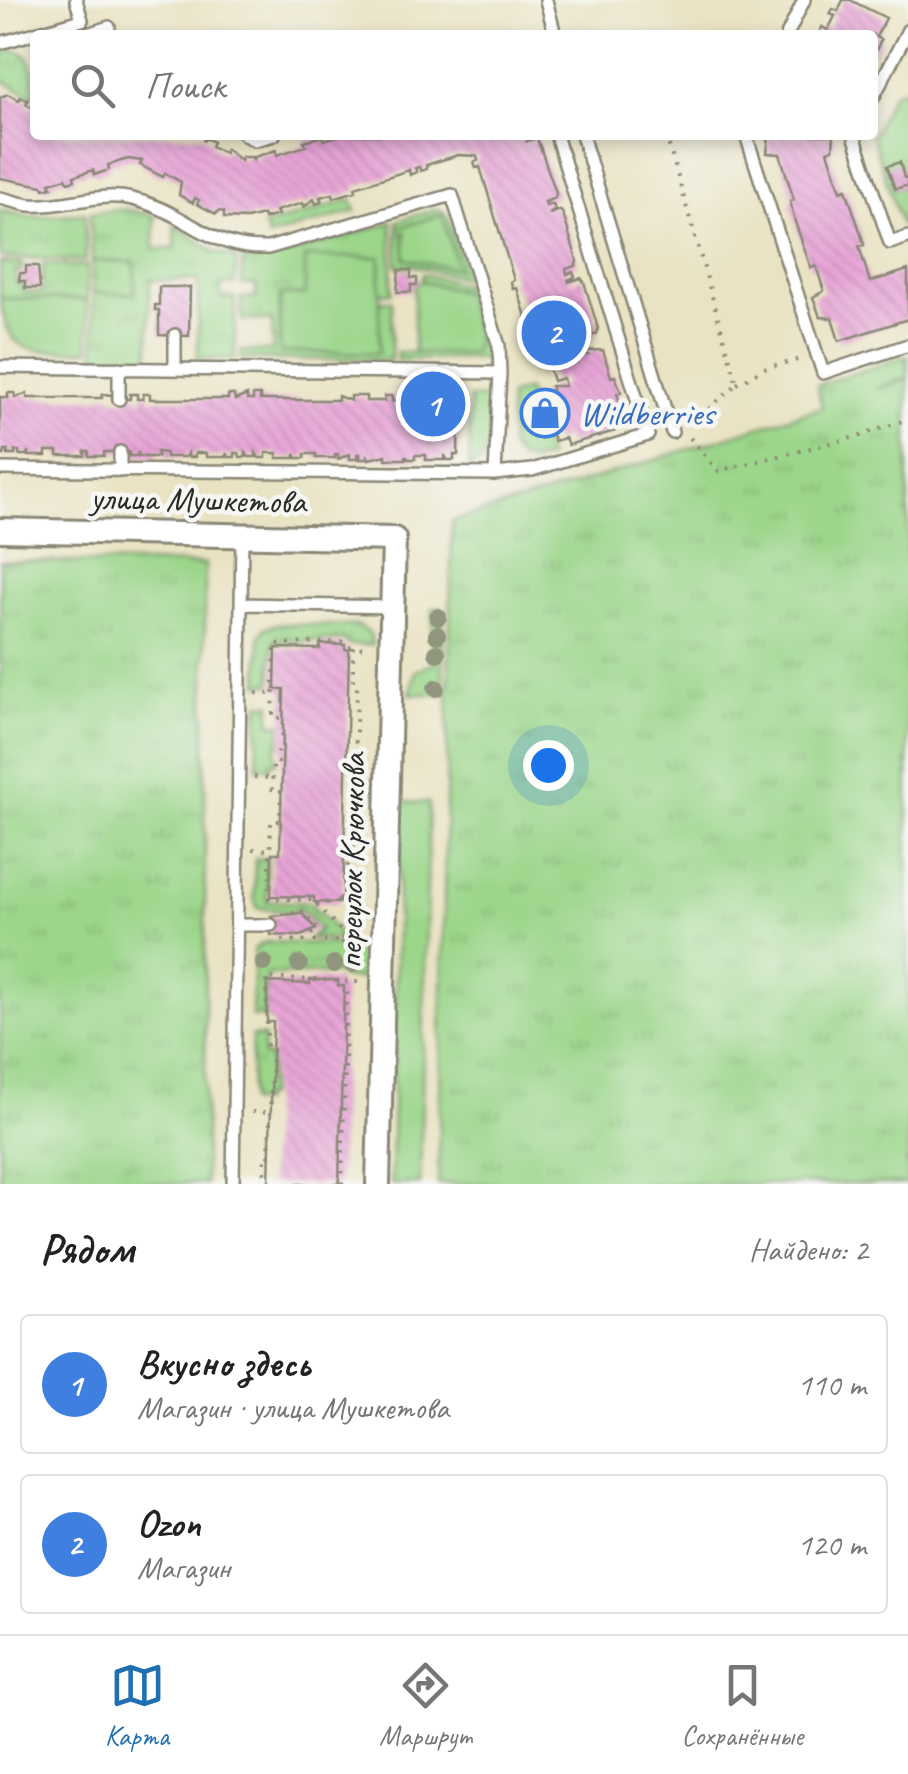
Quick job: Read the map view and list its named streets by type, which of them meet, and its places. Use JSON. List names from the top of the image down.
{
  "streets": {
    "street": ["улица Мушкетова", "переулок Крючкова"]
  },
  "crossings": [
    ["улица Мушкетова", "переулок Крючкова"]
  ],
  "places": {
    "shop": ["Wildberries"]
  },
  "page": {
    "search": "Поиск",
    "pins": ["2", "1"],
    "heading": ["Рядом", "Найдено: 2"],
    "list": [
      {
        "mark": "1",
        "name": "Вкусно здесь",
        "note": "Магазин · улица Мушкетова",
        "value": "110 m"
      },
      {
        "mark": "2",
        "name": "Ozon",
        "note": "Магазин",
        "value": "120 m"
      }
    ],
    "nav": ["Карта", "Маршрут", "Сохранённые"]
  }
}
